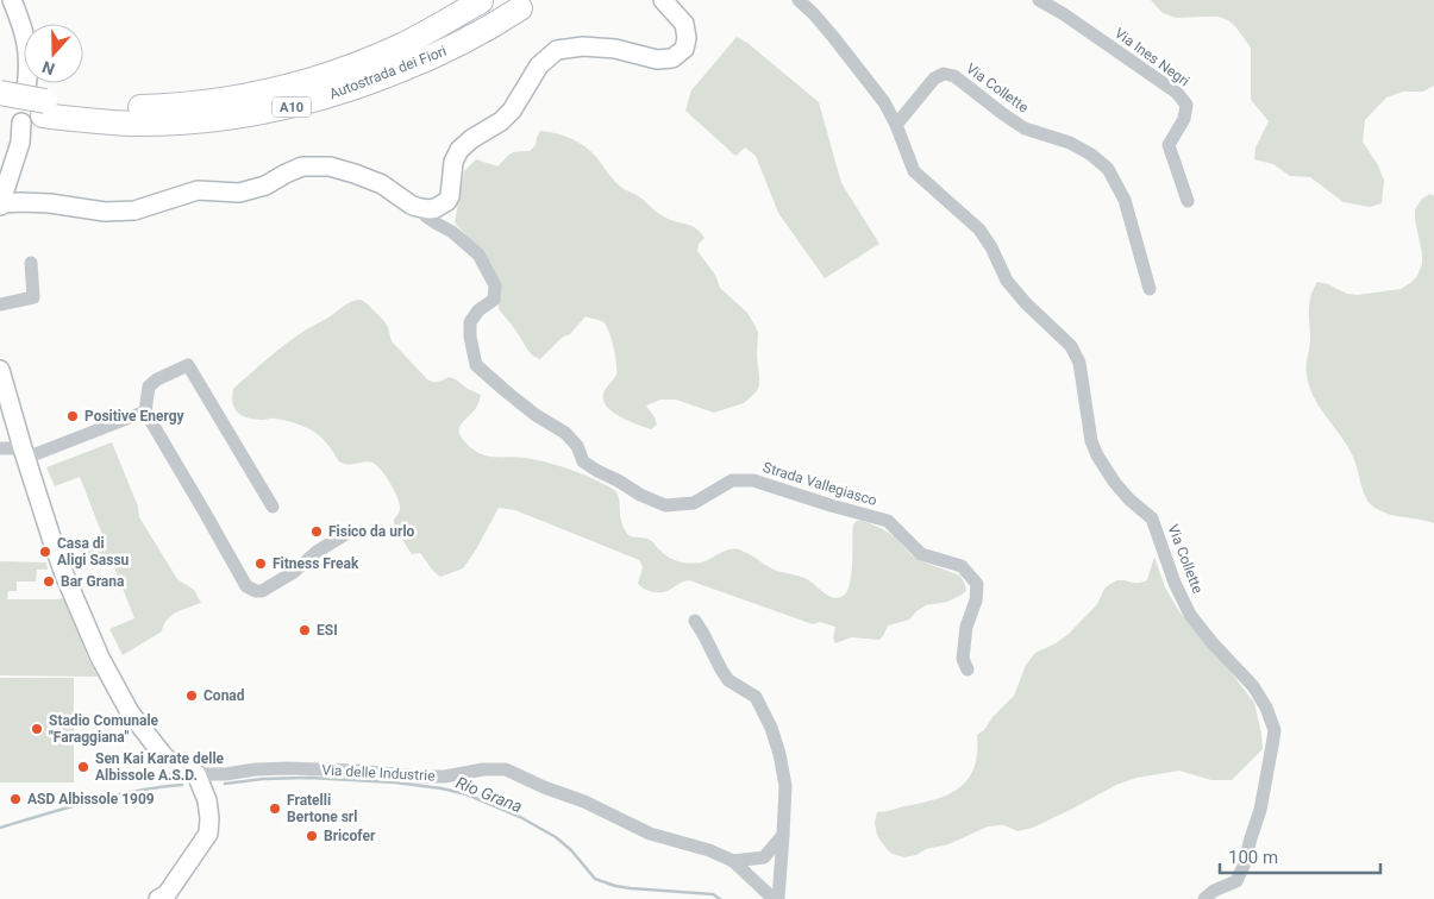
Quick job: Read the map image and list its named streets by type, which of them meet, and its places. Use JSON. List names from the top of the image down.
{
  "streets": {
    "highway": ["Autostrada dei Fiori", "A10"],
    "street": [
      "Via Ines Negri",
      "Via Collette",
      "Strada Vallegiasco",
      "Via delle Industrie"
    ]
  },
  "water": ["Rio Grana"],
  "places": [
    "Positive Energy",
    "Fisico da urlo",
    "Casa di Aligi Sassu",
    "Fitness Freak",
    "Bar Grana",
    "ESI",
    "Conad",
    "Stadio Comunale \"Faraggiana\"",
    "Sen Kai Karate delle Albissole A.S.D.",
    "ASD Albissole 1909",
    "Fratelli Bertone srl",
    "Bricofer"
  ],
  "scale_bar": "100 m",
  "north": "bottom"
}
